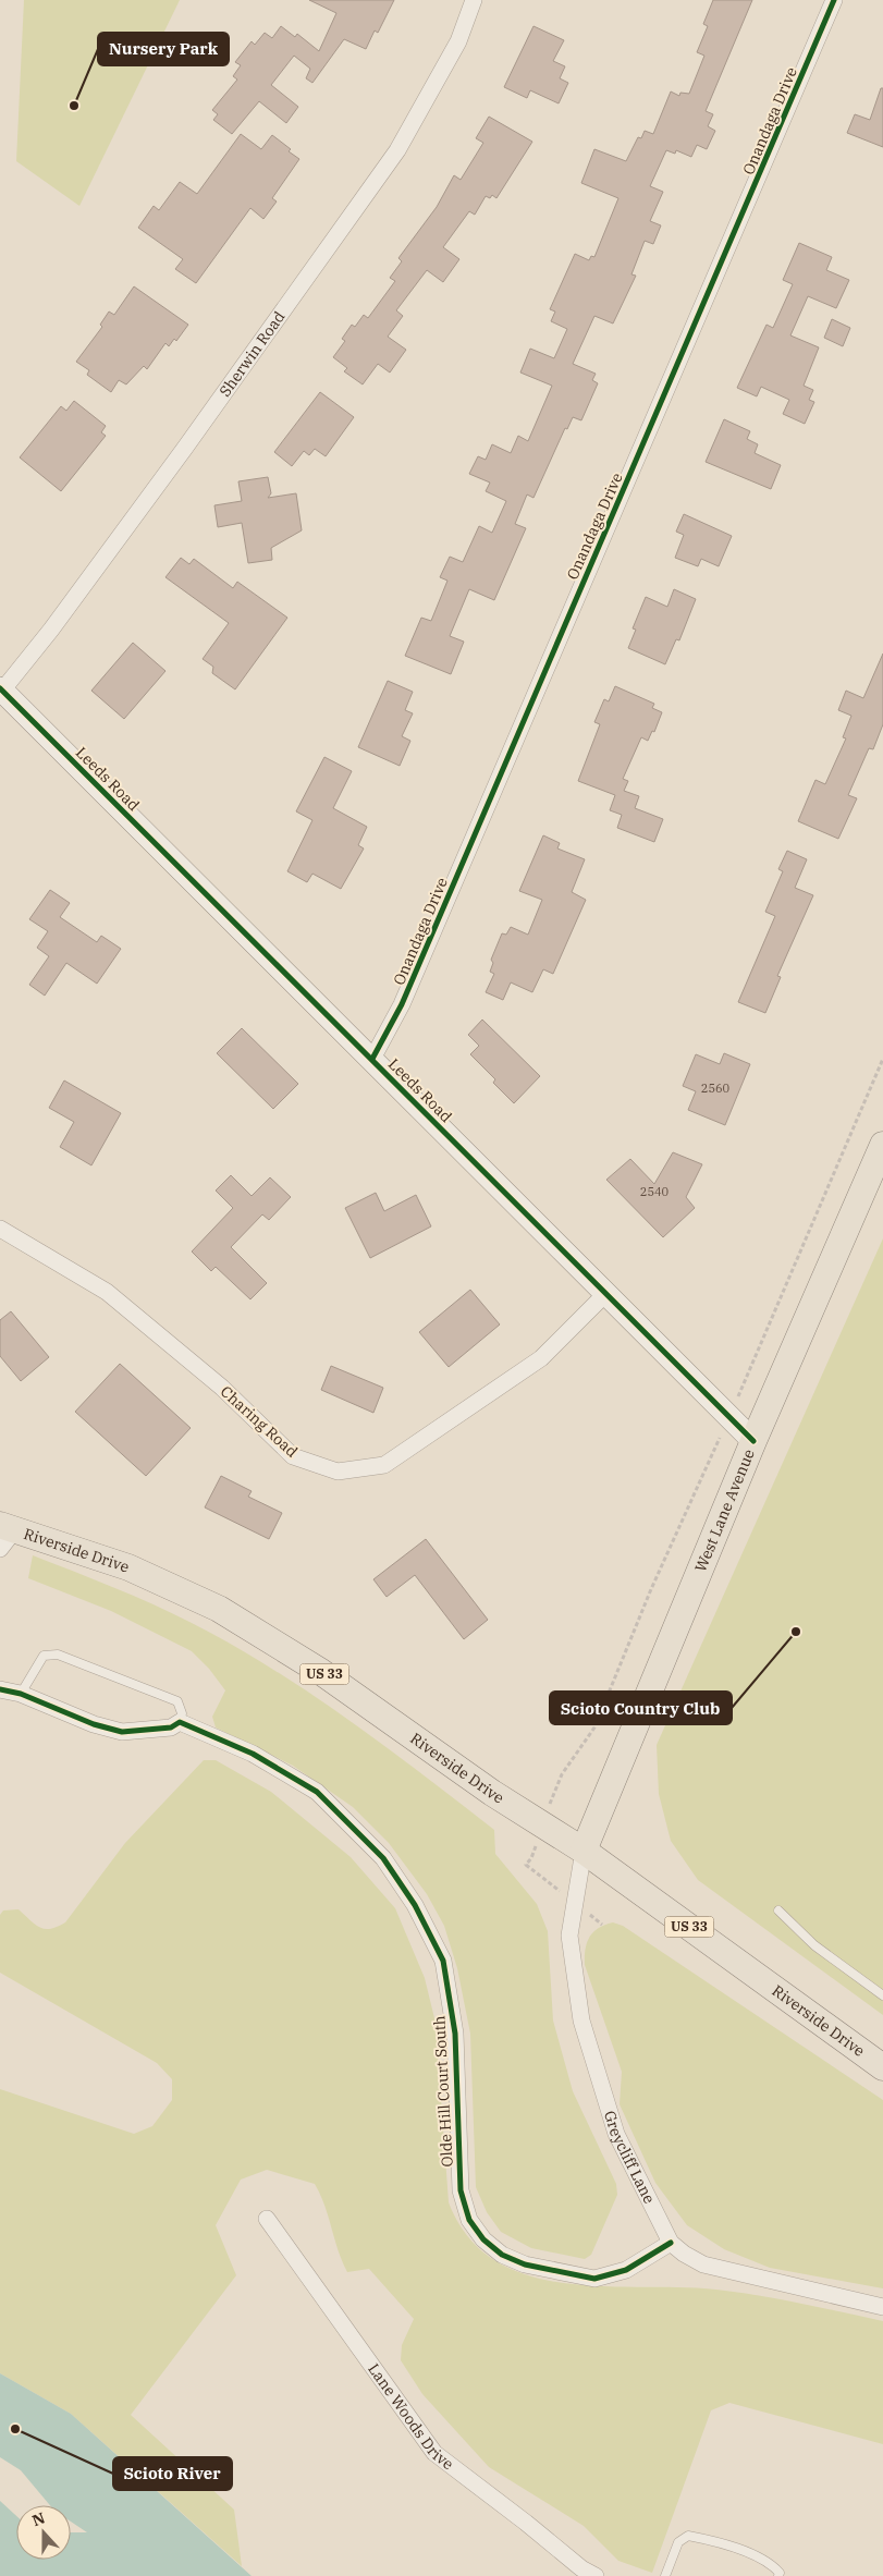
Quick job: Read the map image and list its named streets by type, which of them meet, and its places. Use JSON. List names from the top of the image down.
{
  "streets": {
    "main road": ["West Lane Avenue", "Riverside Drive", "US 33"],
    "street": [
      "Onandaga Drive",
      "Sherwin Road",
      "Leeds Road",
      "Charing Road",
      "Olde Hill Court South",
      "Greycliff Lane",
      "Lane Woods Drive"
    ]
  },
  "crossings": [
    ["Onandaga Drive", "Leeds Road"],
    ["Sherwin Road", "Leeds Road"],
    ["Leeds Road", "Charing Road"],
    ["Leeds Road", "West Lane Avenue"],
    ["West Lane Avenue", "Riverside Drive"],
    ["West Lane Avenue", "Greycliff Lane"],
    ["Riverside Drive", "Greycliff Lane"],
    ["Olde Hill Court South", "Greycliff Lane"]
  ],
  "places": ["Nursery Park", "Scioto Country Club", "Scioto River"],
  "house_numbers": ["2560", "2540"],
  "north": "top"
}
